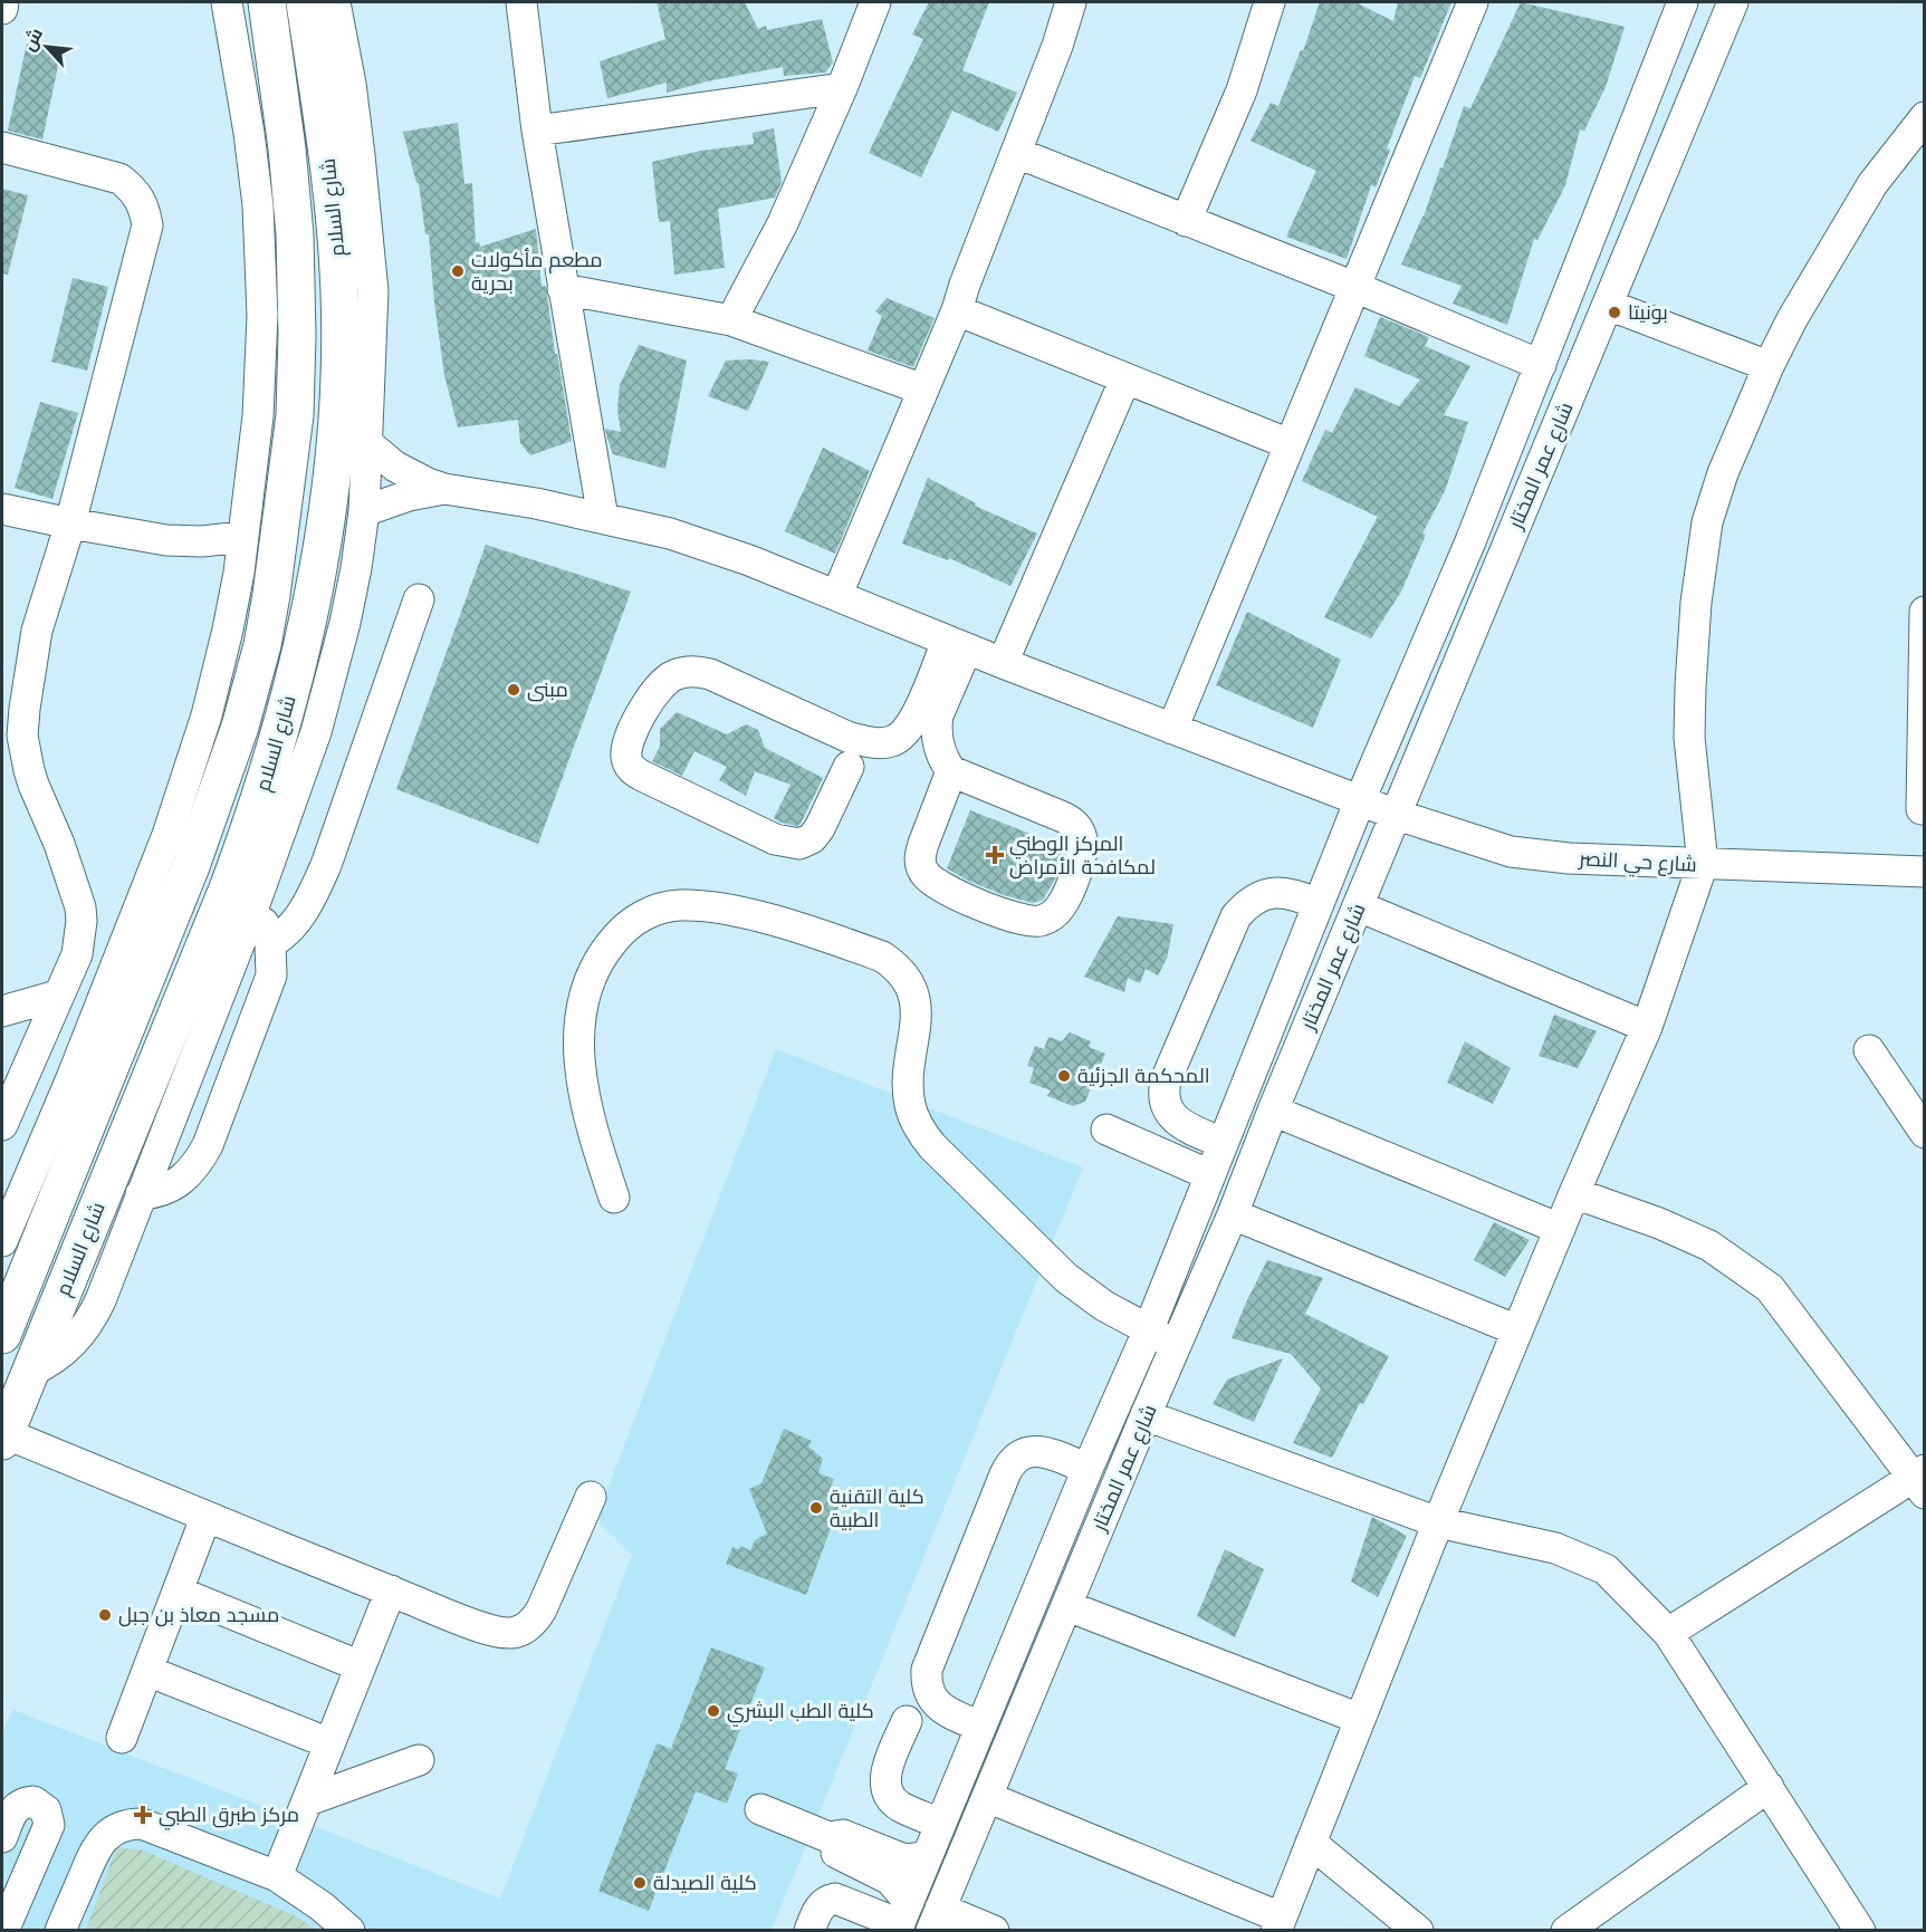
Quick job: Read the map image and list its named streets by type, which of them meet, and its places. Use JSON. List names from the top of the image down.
{
  "streets": {
    "highway": ["شارع السلام"],
    "street": ["شارع عمر المختار", "شارع حي النصر"]
  },
  "crossings": [
    ["شارع عمر المختار", "شارع حي النصر"]
  ],
  "places": {
    "other": [
      "مطعم مأكولات بحرية",
      "بونيتا",
      "مبنى",
      "المحكمة الجزئية",
      "كلية التقنية الطبية",
      "مسجد معاذ بن جبل",
      "كلية الطب البشري",
      "كلية الصيدلة"
    ],
    "health": ["المركز الوطني لمكافحة الأمراض", "مركز طبرق الطبي"]
  },
  "north": "top left"
}
